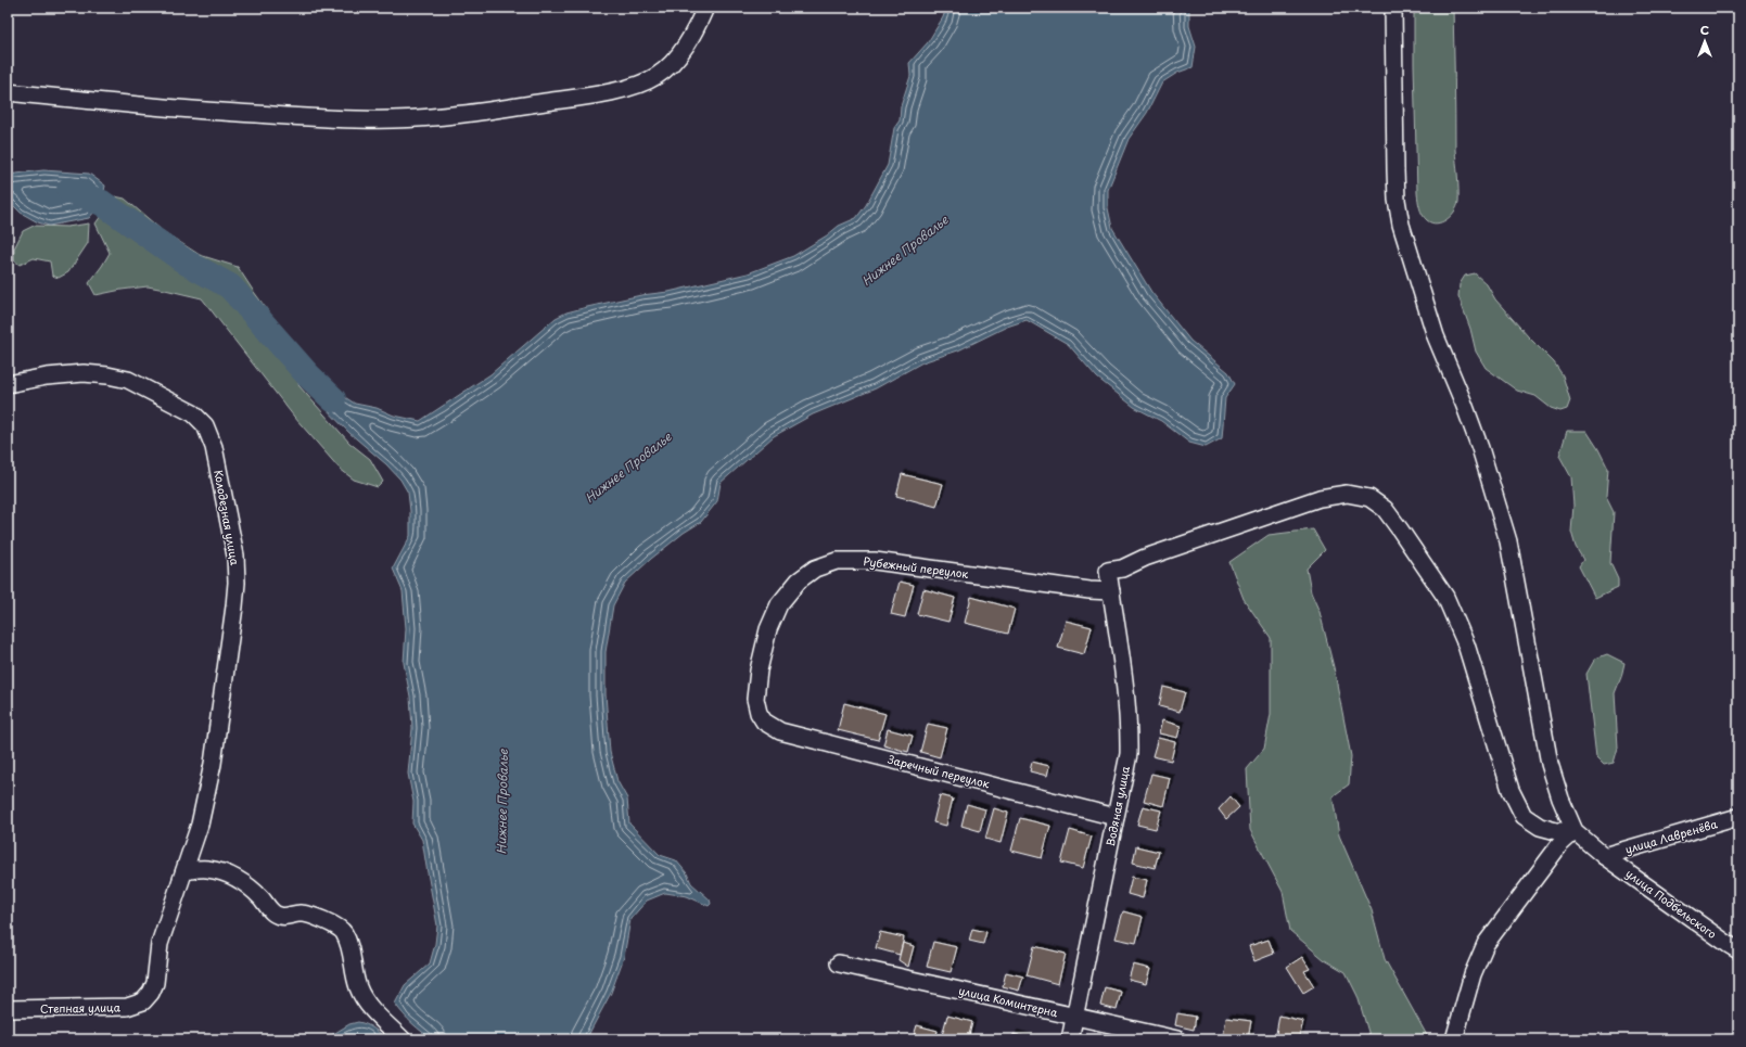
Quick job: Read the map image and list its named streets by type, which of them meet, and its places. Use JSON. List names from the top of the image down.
{
  "streets": {
    "street": [
      "Колодезная улица",
      "Рубежный переулок",
      "Заречный переулок",
      "Водяная улица",
      "улица Лавренёва",
      "улица Подбельского",
      "улица Коминтерна",
      "Степная улица"
    ]
  },
  "crossings": [
    ["Колодезная улица", "Степная улица"],
    ["Рубежный переулок", "Заречный переулок"],
    ["Рубежный переулок", "Водяная улица"],
    ["Заречный переулок", "Водяная улица"],
    ["Водяная улица", "улица Подбельского"],
    ["Водяная улица", "улица Коминтерна"],
    ["улица Лавренёва", "улица Подбельского"]
  ],
  "water": ["Нижнее Провалье"],
  "north": "top"
}
